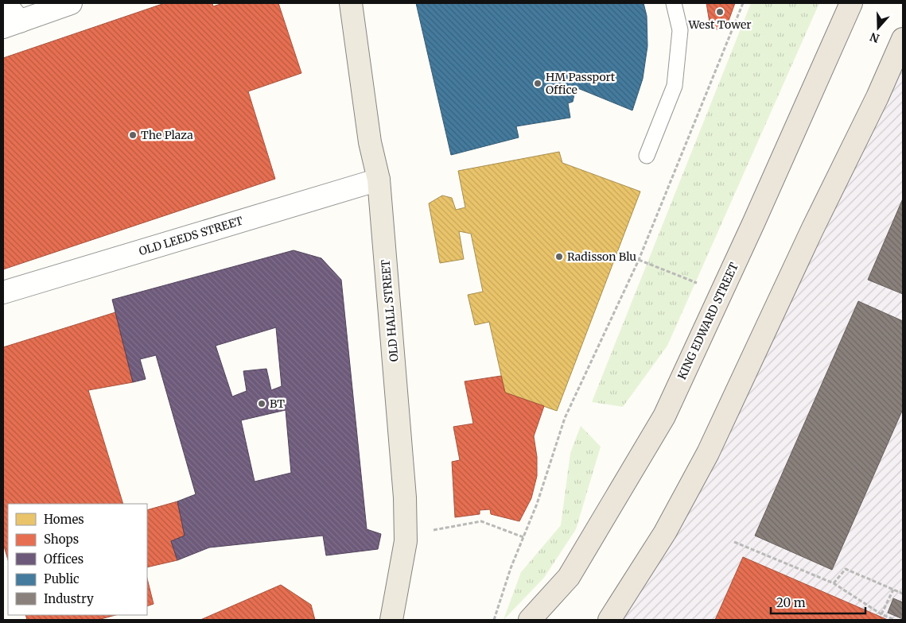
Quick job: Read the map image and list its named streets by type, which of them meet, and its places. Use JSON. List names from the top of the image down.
{
  "streets": {
    "highway": ["KING EDWARD STREET"],
    "main road": ["OLD HALL STREET"],
    "street": ["OLD LEEDS STREET"]
  },
  "crossings": [
    ["OLD LEEDS STREET", "OLD HALL STREET"]
  ],
  "places": [
    "West Tower",
    "HM Passport Office",
    "The Plaza",
    "Radisson Blu",
    "BT"
  ],
  "legend": [
    "Homes",
    "Shops",
    "Offices",
    "Public",
    "Industry"
  ],
  "scale_bar": "20 m",
  "north": "bottom"
}
